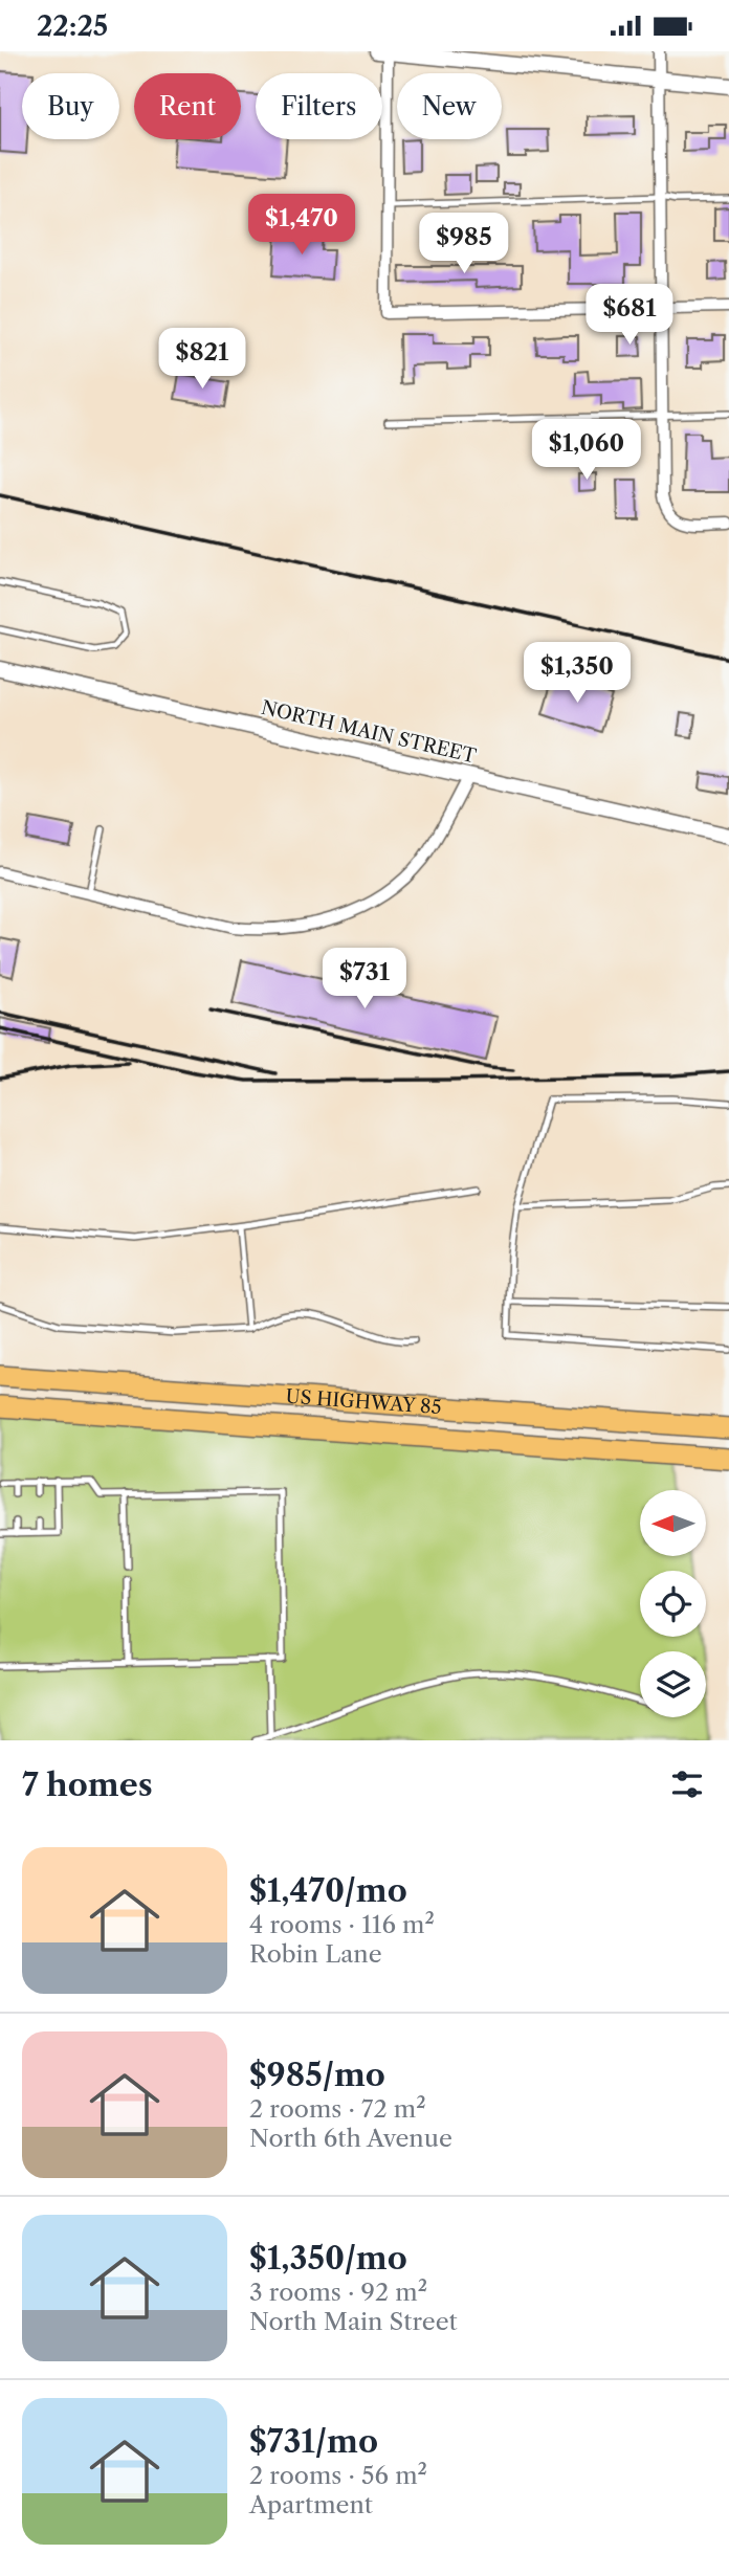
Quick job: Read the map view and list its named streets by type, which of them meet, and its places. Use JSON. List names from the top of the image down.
{
  "streets": {
    "highway": ["US HIGHWAY 85"],
    "street": ["NORTH MAIN STREET"]
  },
  "north": "left",
  "page": {
    "status": "22:25",
    "chip": [
      "Buy",
      "Rent",
      "Filters",
      "New"
    ],
    "price": [
      "$1,470",
      "$985",
      "$681",
      "$821",
      "$1,060",
      "$1,350",
      "$731"
    ],
    "heading": "7 homes",
    "list": [
      {
        "name": "$1,470/mo",
        "note": "4 rooms · 116 m² · Robin Lane"
      },
      {
        "name": "$985/mo",
        "note": "2 rooms · 72 m² · North 6th Avenue"
      },
      {
        "name": "$1,350/mo",
        "note": "3 rooms · 92 m² · North Main Street"
      },
      {
        "name": "$731/mo",
        "note": "2 rooms · 56 m² · Apartment"
      }
    ]
  }
}
